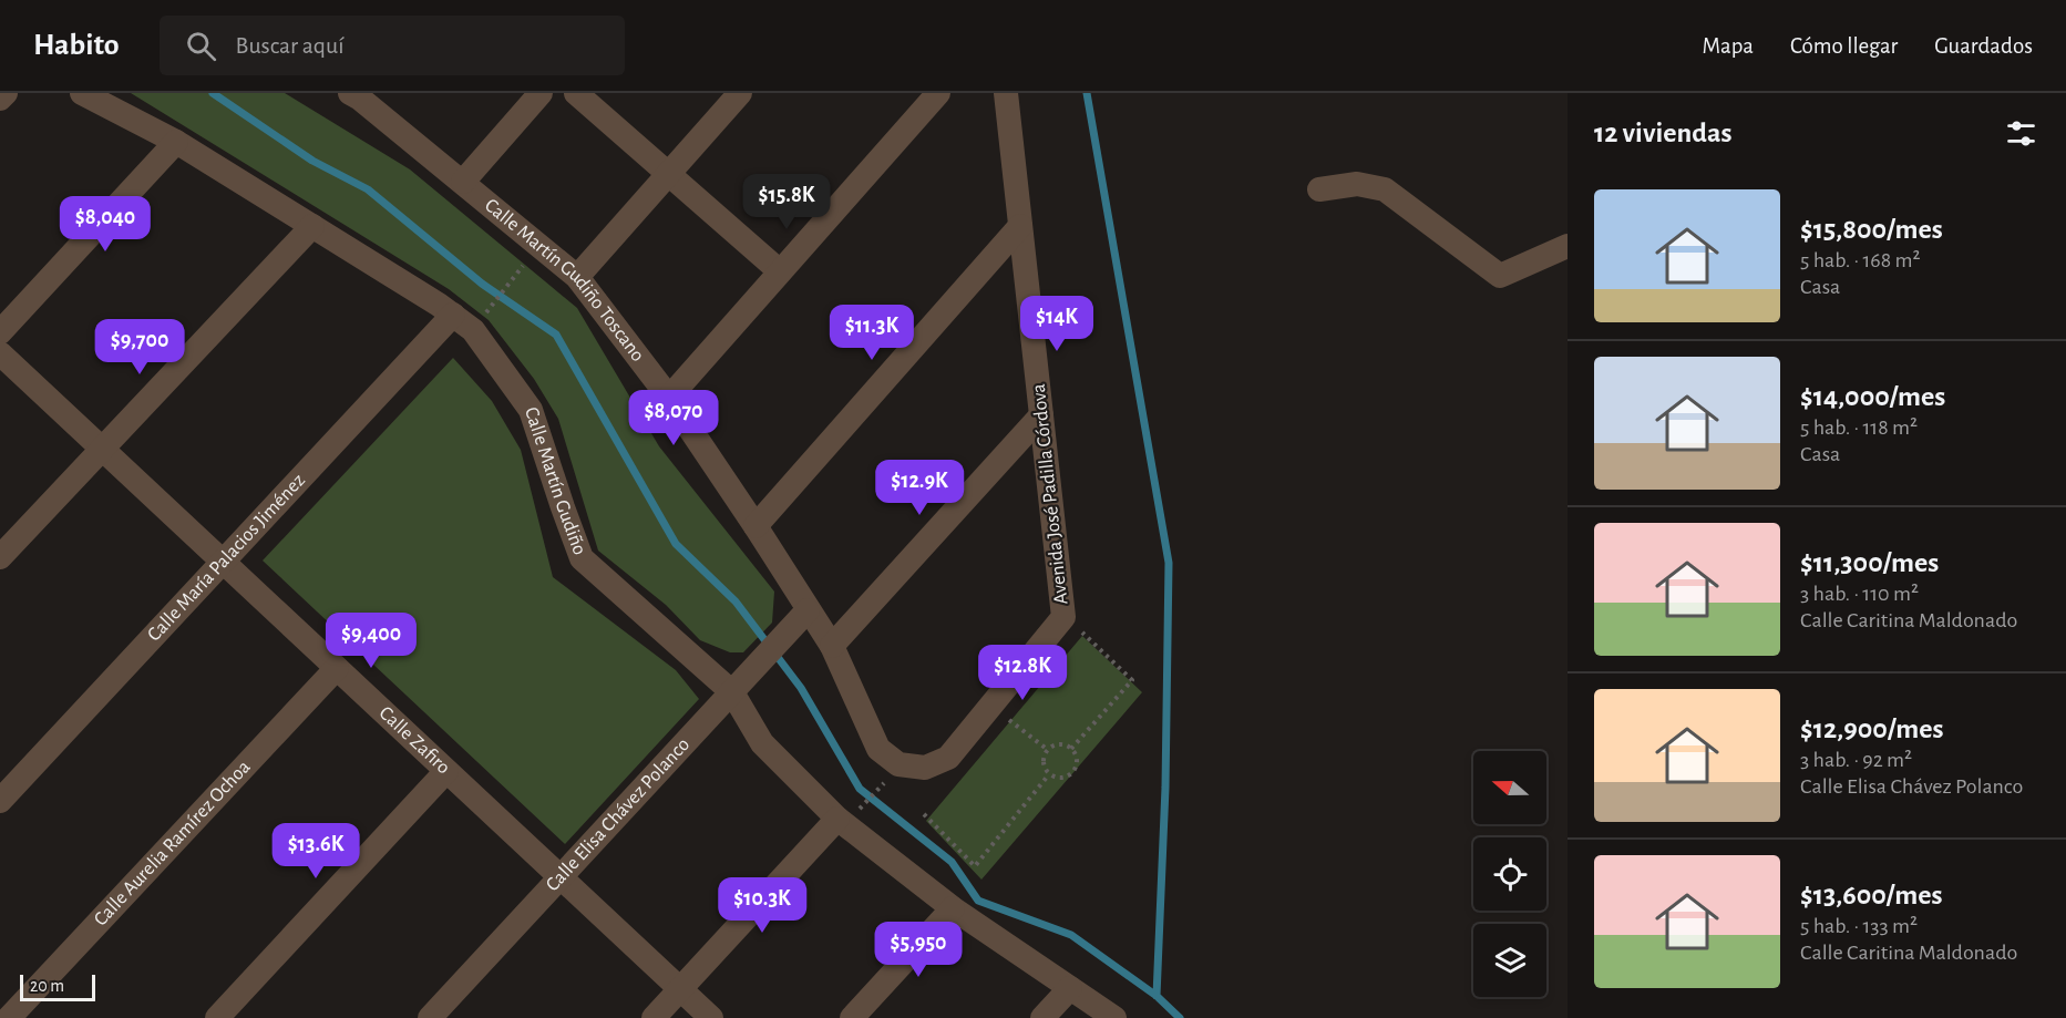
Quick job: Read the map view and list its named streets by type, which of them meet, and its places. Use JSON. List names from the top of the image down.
{
  "streets": {
    "street": [
      "Calle Martín Gudiño Toscano",
      "Calle Martín Gudiño",
      "Avenida José Padilla Córdova",
      "Calle María Palacios Jiménez",
      "Calle Zafiro",
      "Calle Elisa Chávez Polanco",
      "Calle Aurelia Ramírez Ochoa"
    ]
  },
  "crossings": [
    ["Calle Martín Gudiño Toscano", "Avenida José Padilla Córdova"],
    ["Calle Martín Gudiño Toscano", "Calle Elisa Chávez Polanco"],
    ["Calle Martín Gudiño", "Calle María Palacios Jiménez"],
    ["Calle Martín Gudiño", "Calle Elisa Chávez Polanco"],
    ["Calle María Palacios Jiménez", "Calle Zafiro"],
    ["Calle Zafiro", "Calle Elisa Chávez Polanco"],
    ["Calle Zafiro", "Calle Aurelia Ramírez Ochoa"]
  ],
  "scale_bar": "20 m",
  "north": "left",
  "page": {
    "header": "Habito",
    "search": "Buscar aquí",
    "nav": ["Mapa", "Cómo llegar", "Guardados"],
    "heading": "12 viviendas",
    "list": [
      {
        "name": "$15,800/mes",
        "note": "5 hab. · 168 m² · Casa"
      },
      {
        "name": "$14,000/mes",
        "note": "5 hab. · 118 m² · Casa"
      },
      {
        "name": "$11,300/mes",
        "note": "3 hab. · 110 m² · Calle Caritina Maldonado"
      },
      {
        "name": "$12,900/mes",
        "note": "3 hab. · 92 m² · Calle Elisa Chávez Polanco"
      },
      {
        "name": "$13,600/mes",
        "note": "5 hab. · 133 m² · Calle Caritina Maldonado"
      }
    ],
    "price": [
      "$15.8K",
      "$8,040",
      "$14K",
      "$11.3K",
      "$9,700",
      "$8,070",
      "$12.9K",
      "$9,400",
      "$12.8K",
      "$13.6K",
      "$10.3K",
      "$5,950"
    ],
    "scale": "20 m"
  }
}
